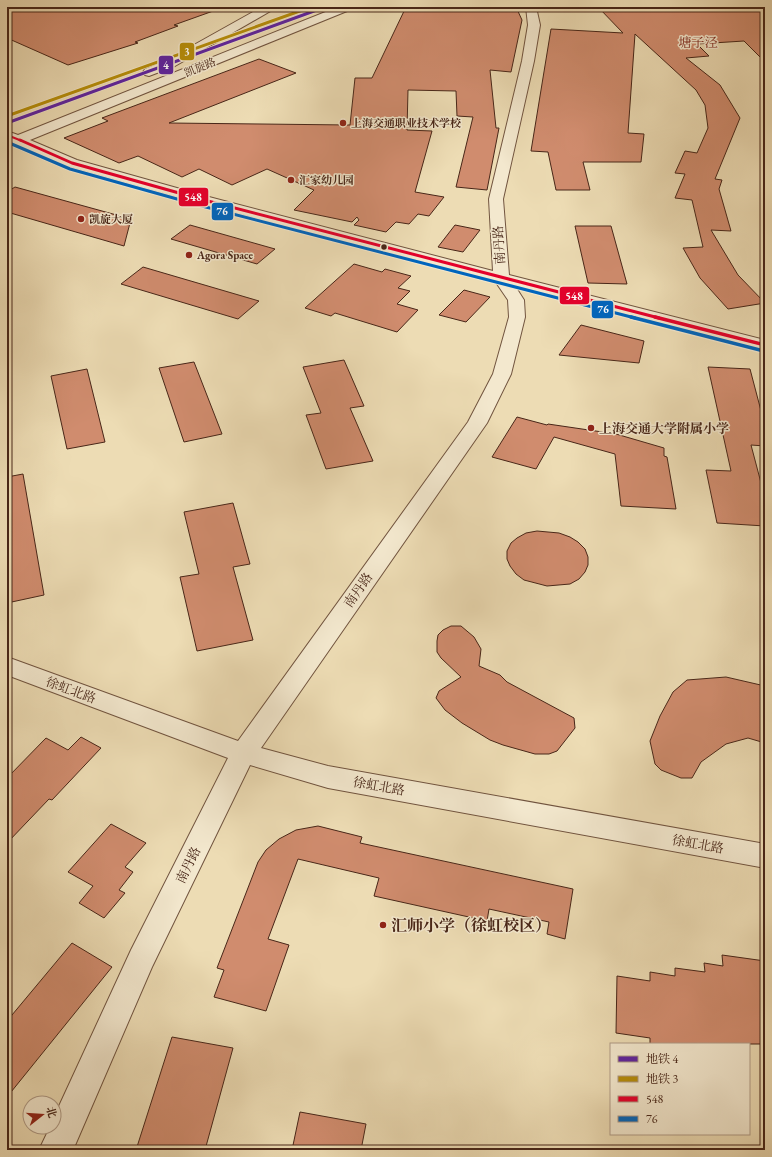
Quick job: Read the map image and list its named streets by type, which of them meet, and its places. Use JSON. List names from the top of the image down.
{
  "streets": {
    "street": ["凯旋路", "南丹路", "徐虹北路"]
  },
  "crossings": [
    ["南丹路", "徐虹北路"]
  ],
  "districts": ["塘子泾"],
  "places": [
    "上海交通职业技术学校",
    "汇家幼儿园",
    "凯旋大厦",
    "Agora Space",
    "上海交通大学附属小学",
    "汇师小学（徐虹校区）"
  ],
  "lines": [
    "metro line 4",
    "metro line 3",
    "transit line 548",
    "transit line 76"
  ],
  "legend": [
    "地铁 4",
    "地铁 3",
    "548",
    "76"
  ],
  "north": "right"
}
